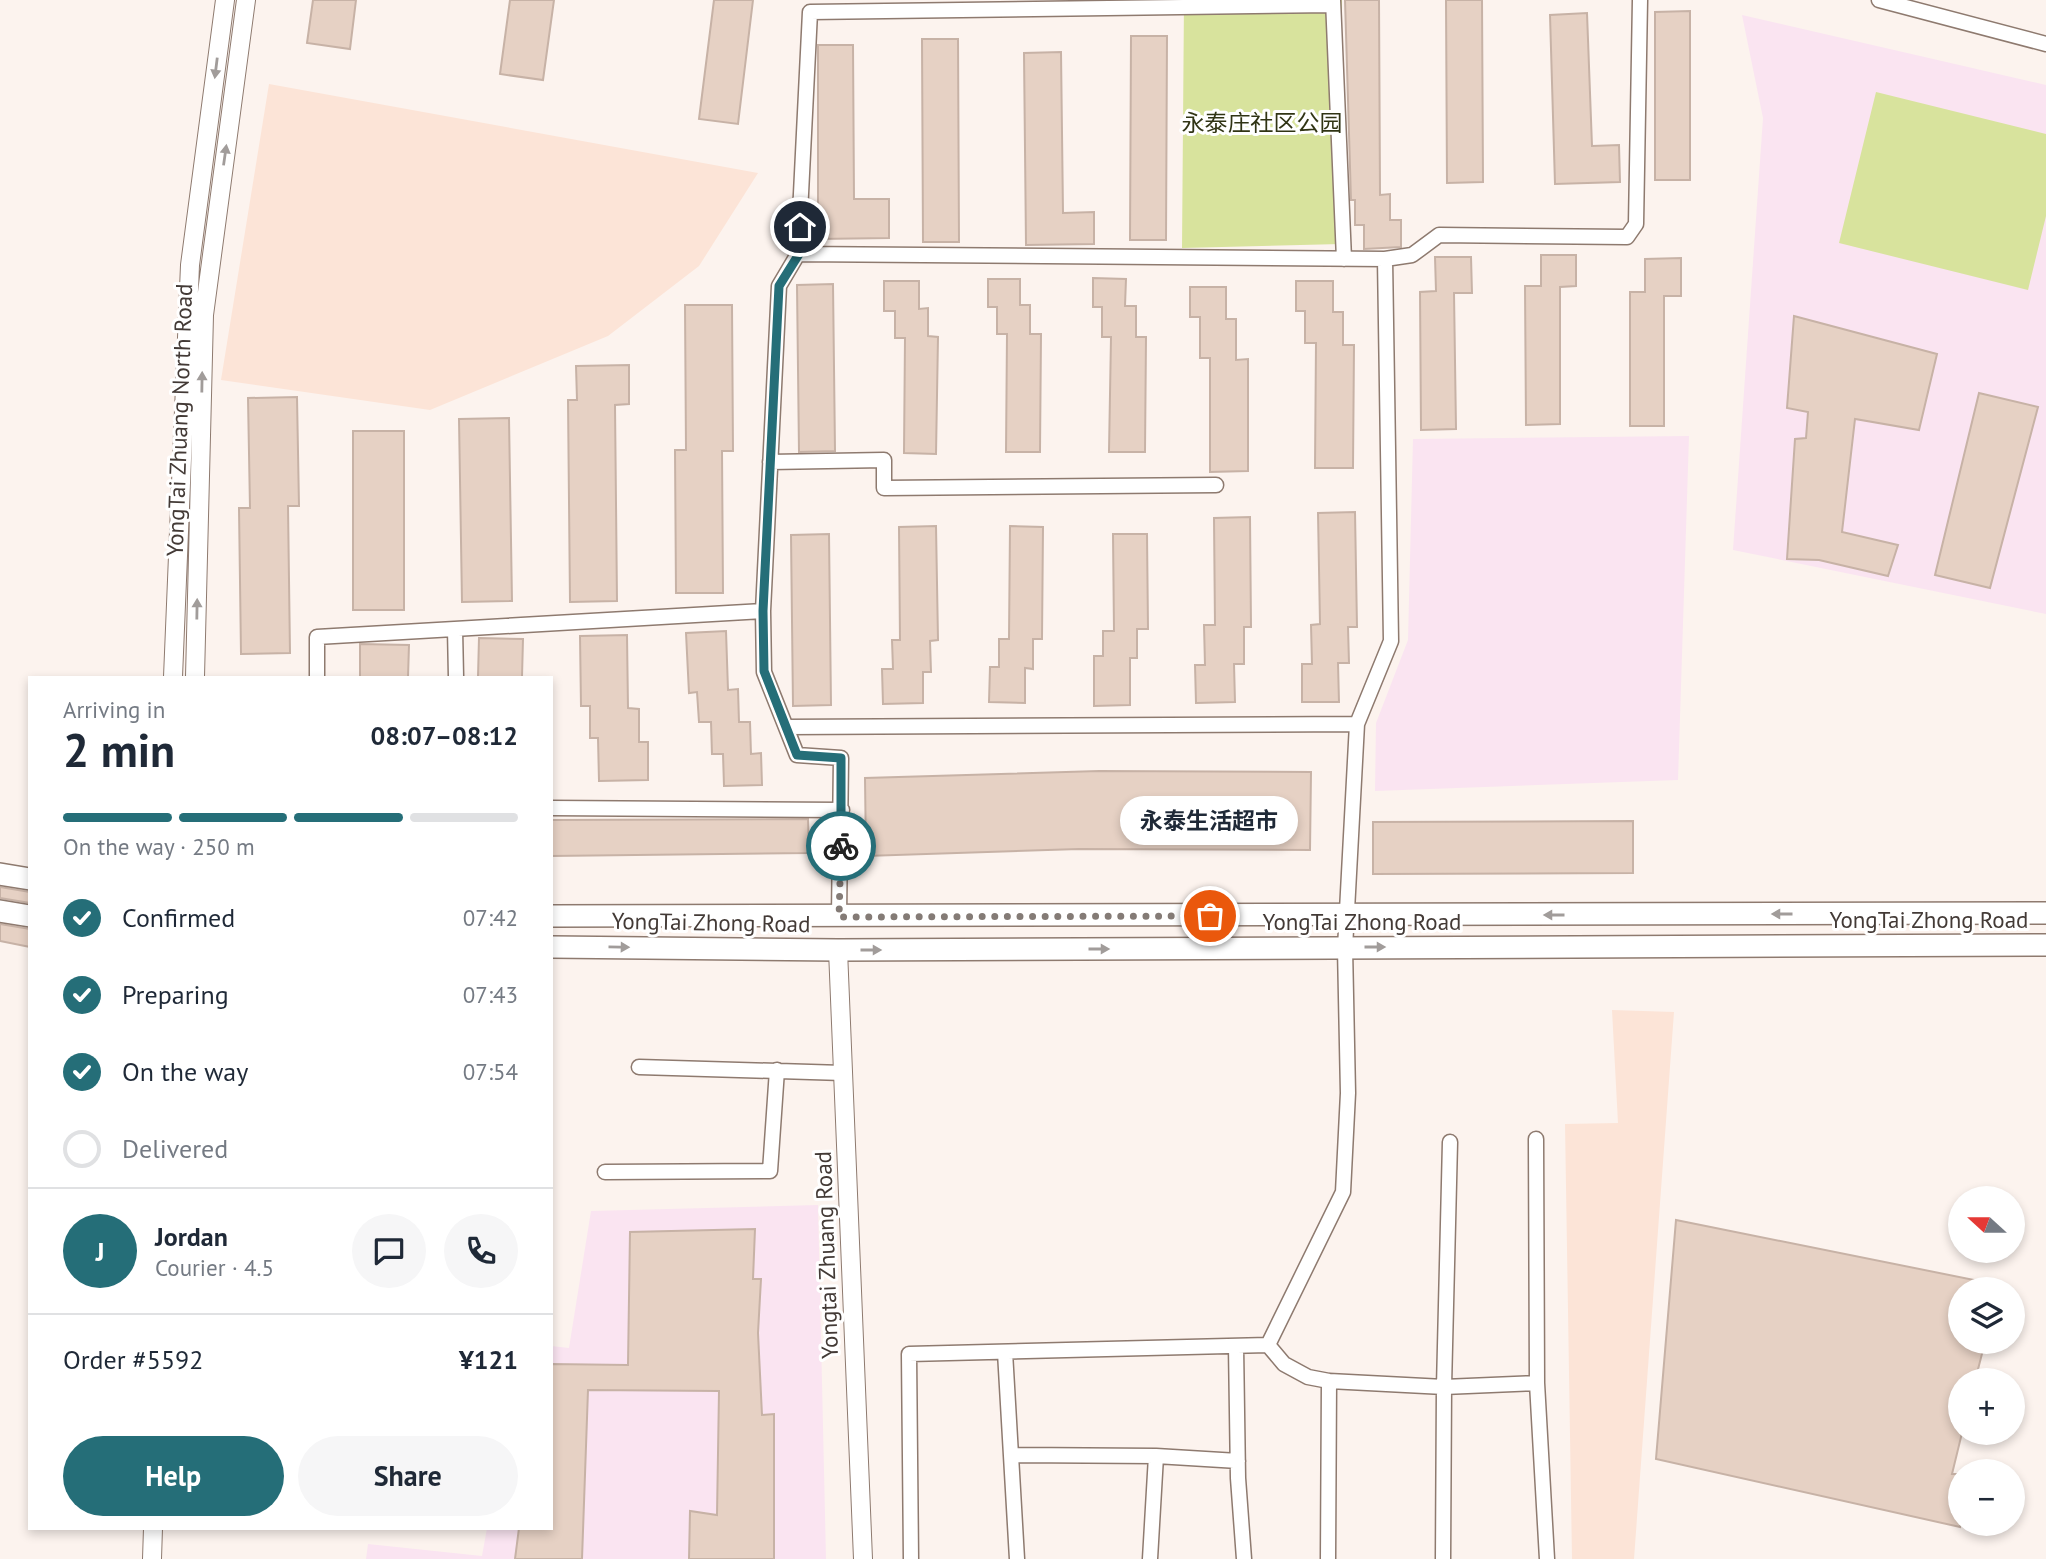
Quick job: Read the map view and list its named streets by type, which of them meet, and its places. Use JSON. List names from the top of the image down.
{
  "streets": {
    "main road": ["YongTai Zhong Road"],
    "street": ["YongTai Zhuang North Road", "Yongtai Zhuang Road"]
  },
  "crossings": [
    ["YongTai Zhong Road", "Yongtai Zhuang Road"]
  ],
  "parks": ["永泰庄社区公园"],
  "places": ["永泰生活超市"],
  "north": "left",
  "page": {
    "heading": ["2 min", "Arriving in", "08:07–08:12"],
    "panel": [
      "Jordan",
      "Courier · 4.5",
      "Order #5592",
      "¥121"
    ],
    "bar": "On the way · 250 m",
    "bubble": "永泰生活超市",
    "list": [
      ["Confirmed", "07:42"],
      ["Preparing", "07:43"],
      ["On the way", "07:54"],
      "Delivered"
    ],
    "map_buttons": ["+", "−"],
    "round": "J",
    "buttons": ["Help", "Share"]
  }
}
